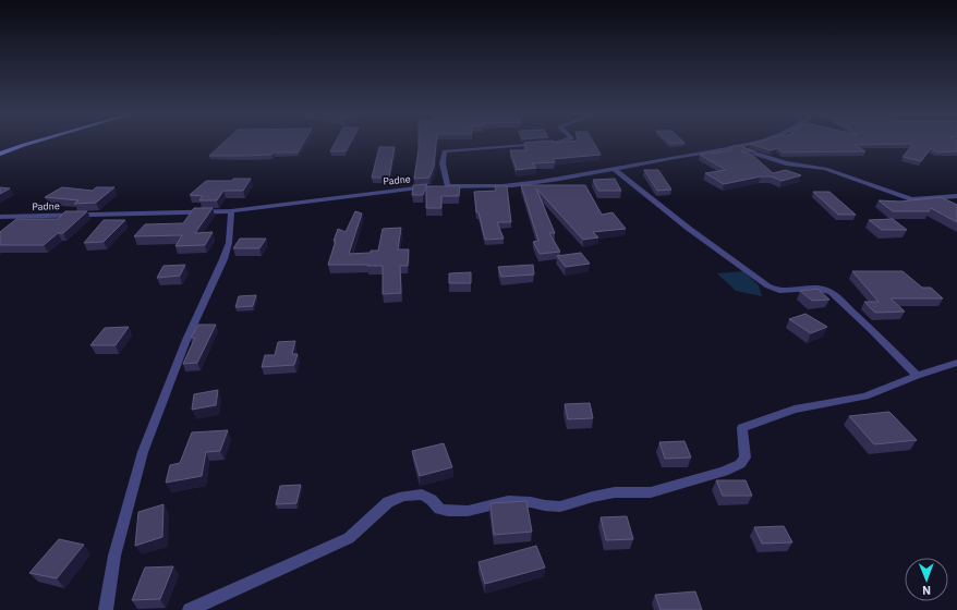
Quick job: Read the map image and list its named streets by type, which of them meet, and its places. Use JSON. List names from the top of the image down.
{
  "streets": {
    "street": ["Padne"]
  },
  "north": "bottom"
}
